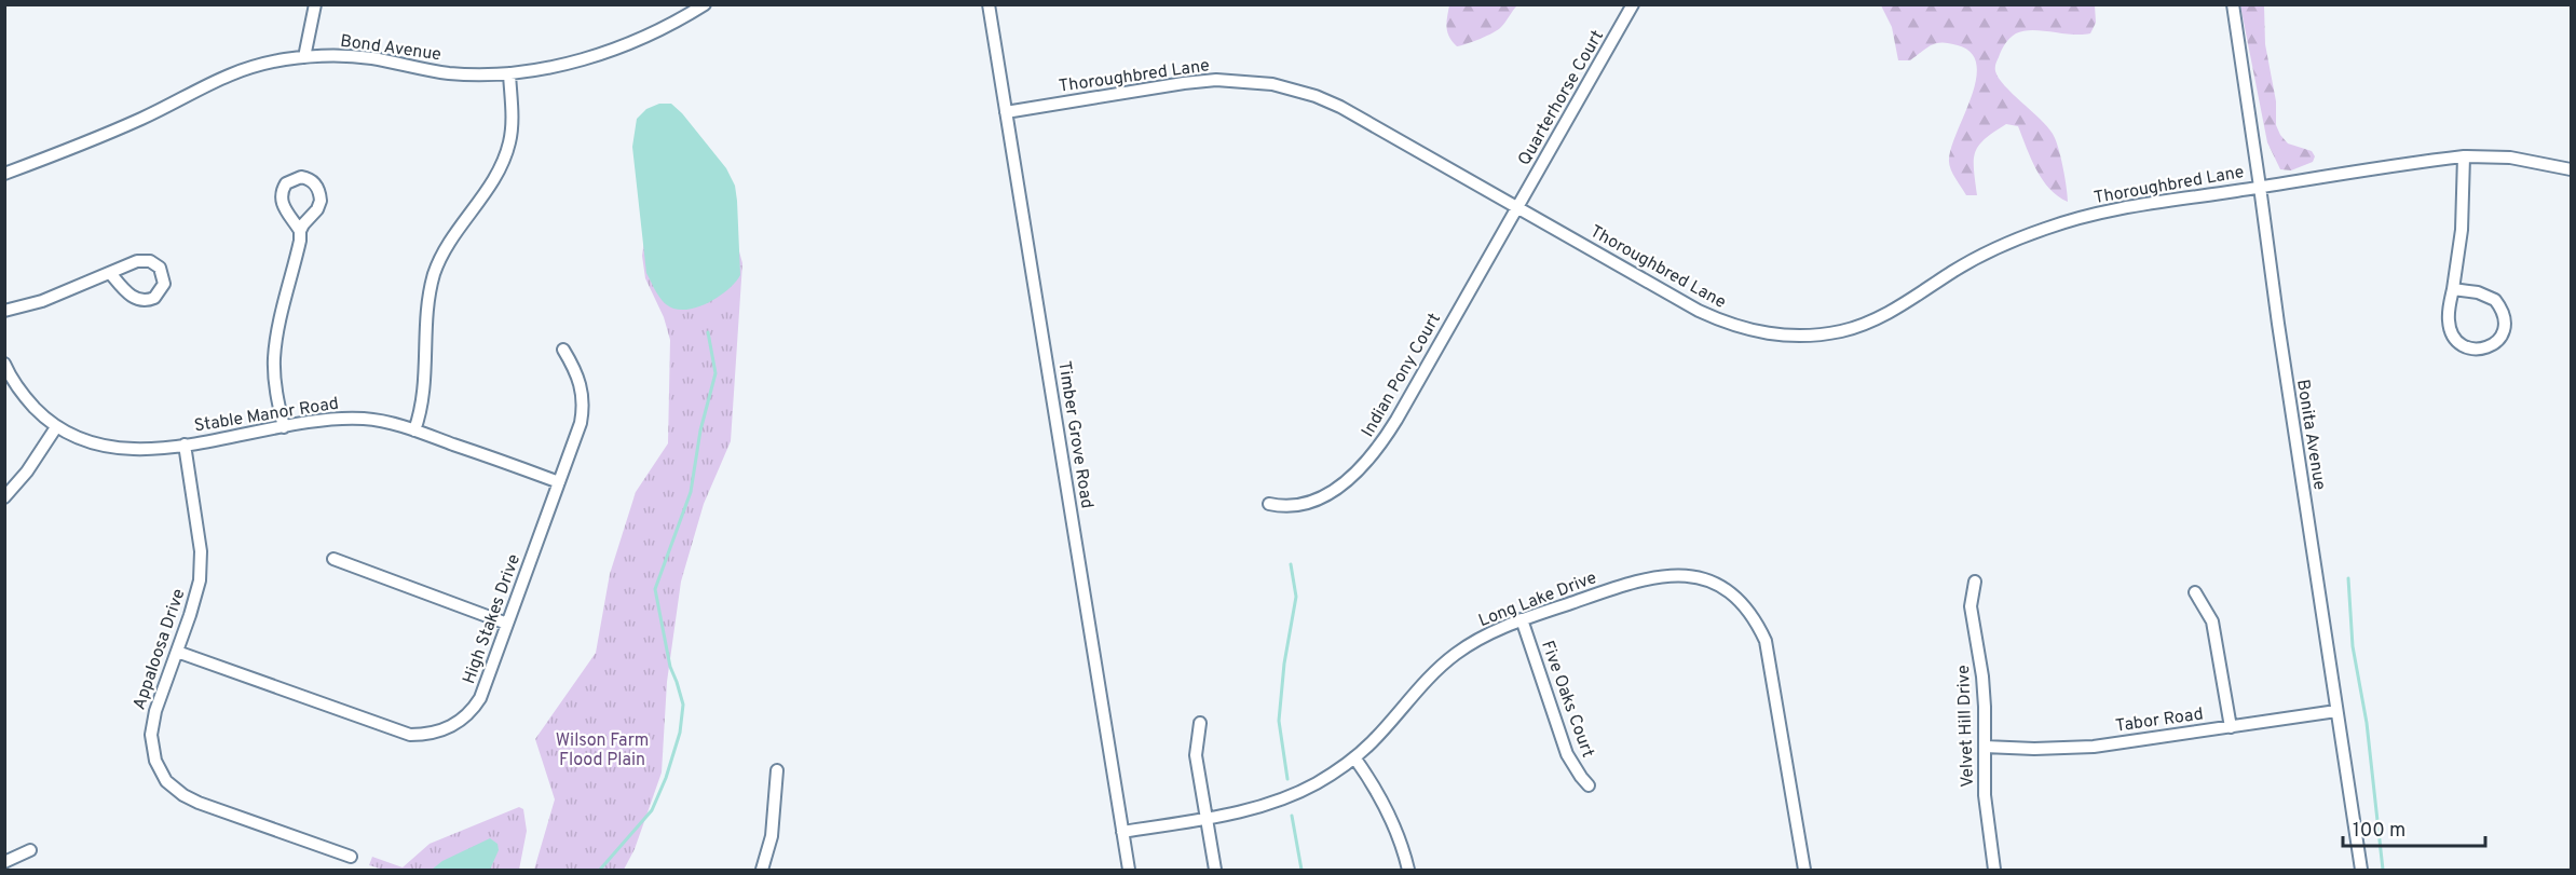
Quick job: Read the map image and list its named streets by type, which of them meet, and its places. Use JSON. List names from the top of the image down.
{
  "streets": {
    "street": [
      "Bond Avenue",
      "Thoroughbred Lane",
      "Quarterhorse Court",
      "Indian Pony Court",
      "Stable Manor Road",
      "Timber Grove Road",
      "Bonita Avenue",
      "Long Lake Drive",
      "High Stakes Drive",
      "Appaloosa Drive",
      "Five Oaks Court",
      "Tabor Road",
      "Velvet Hill Drive"
    ]
  },
  "crossings": [
    ["Thoroughbred Lane", "Quarterhorse Court"],
    ["Thoroughbred Lane", "Indian Pony Court"],
    ["Thoroughbred Lane", "Timber Grove Road"],
    ["Thoroughbred Lane", "Bonita Avenue"],
    ["Quarterhorse Court", "Indian Pony Court"],
    ["Stable Manor Road", "High Stakes Drive"],
    ["Stable Manor Road", "Appaloosa Drive"],
    ["Timber Grove Road", "Long Lake Drive"],
    ["Bonita Avenue", "Tabor Road"],
    ["Long Lake Drive", "Five Oaks Court"],
    ["High Stakes Drive", "Appaloosa Drive"],
    ["Tabor Road", "Velvet Hill Drive"]
  ],
  "parks": ["Wilson Farm Flood Plain"],
  "scale_bar": "100 m"
}
